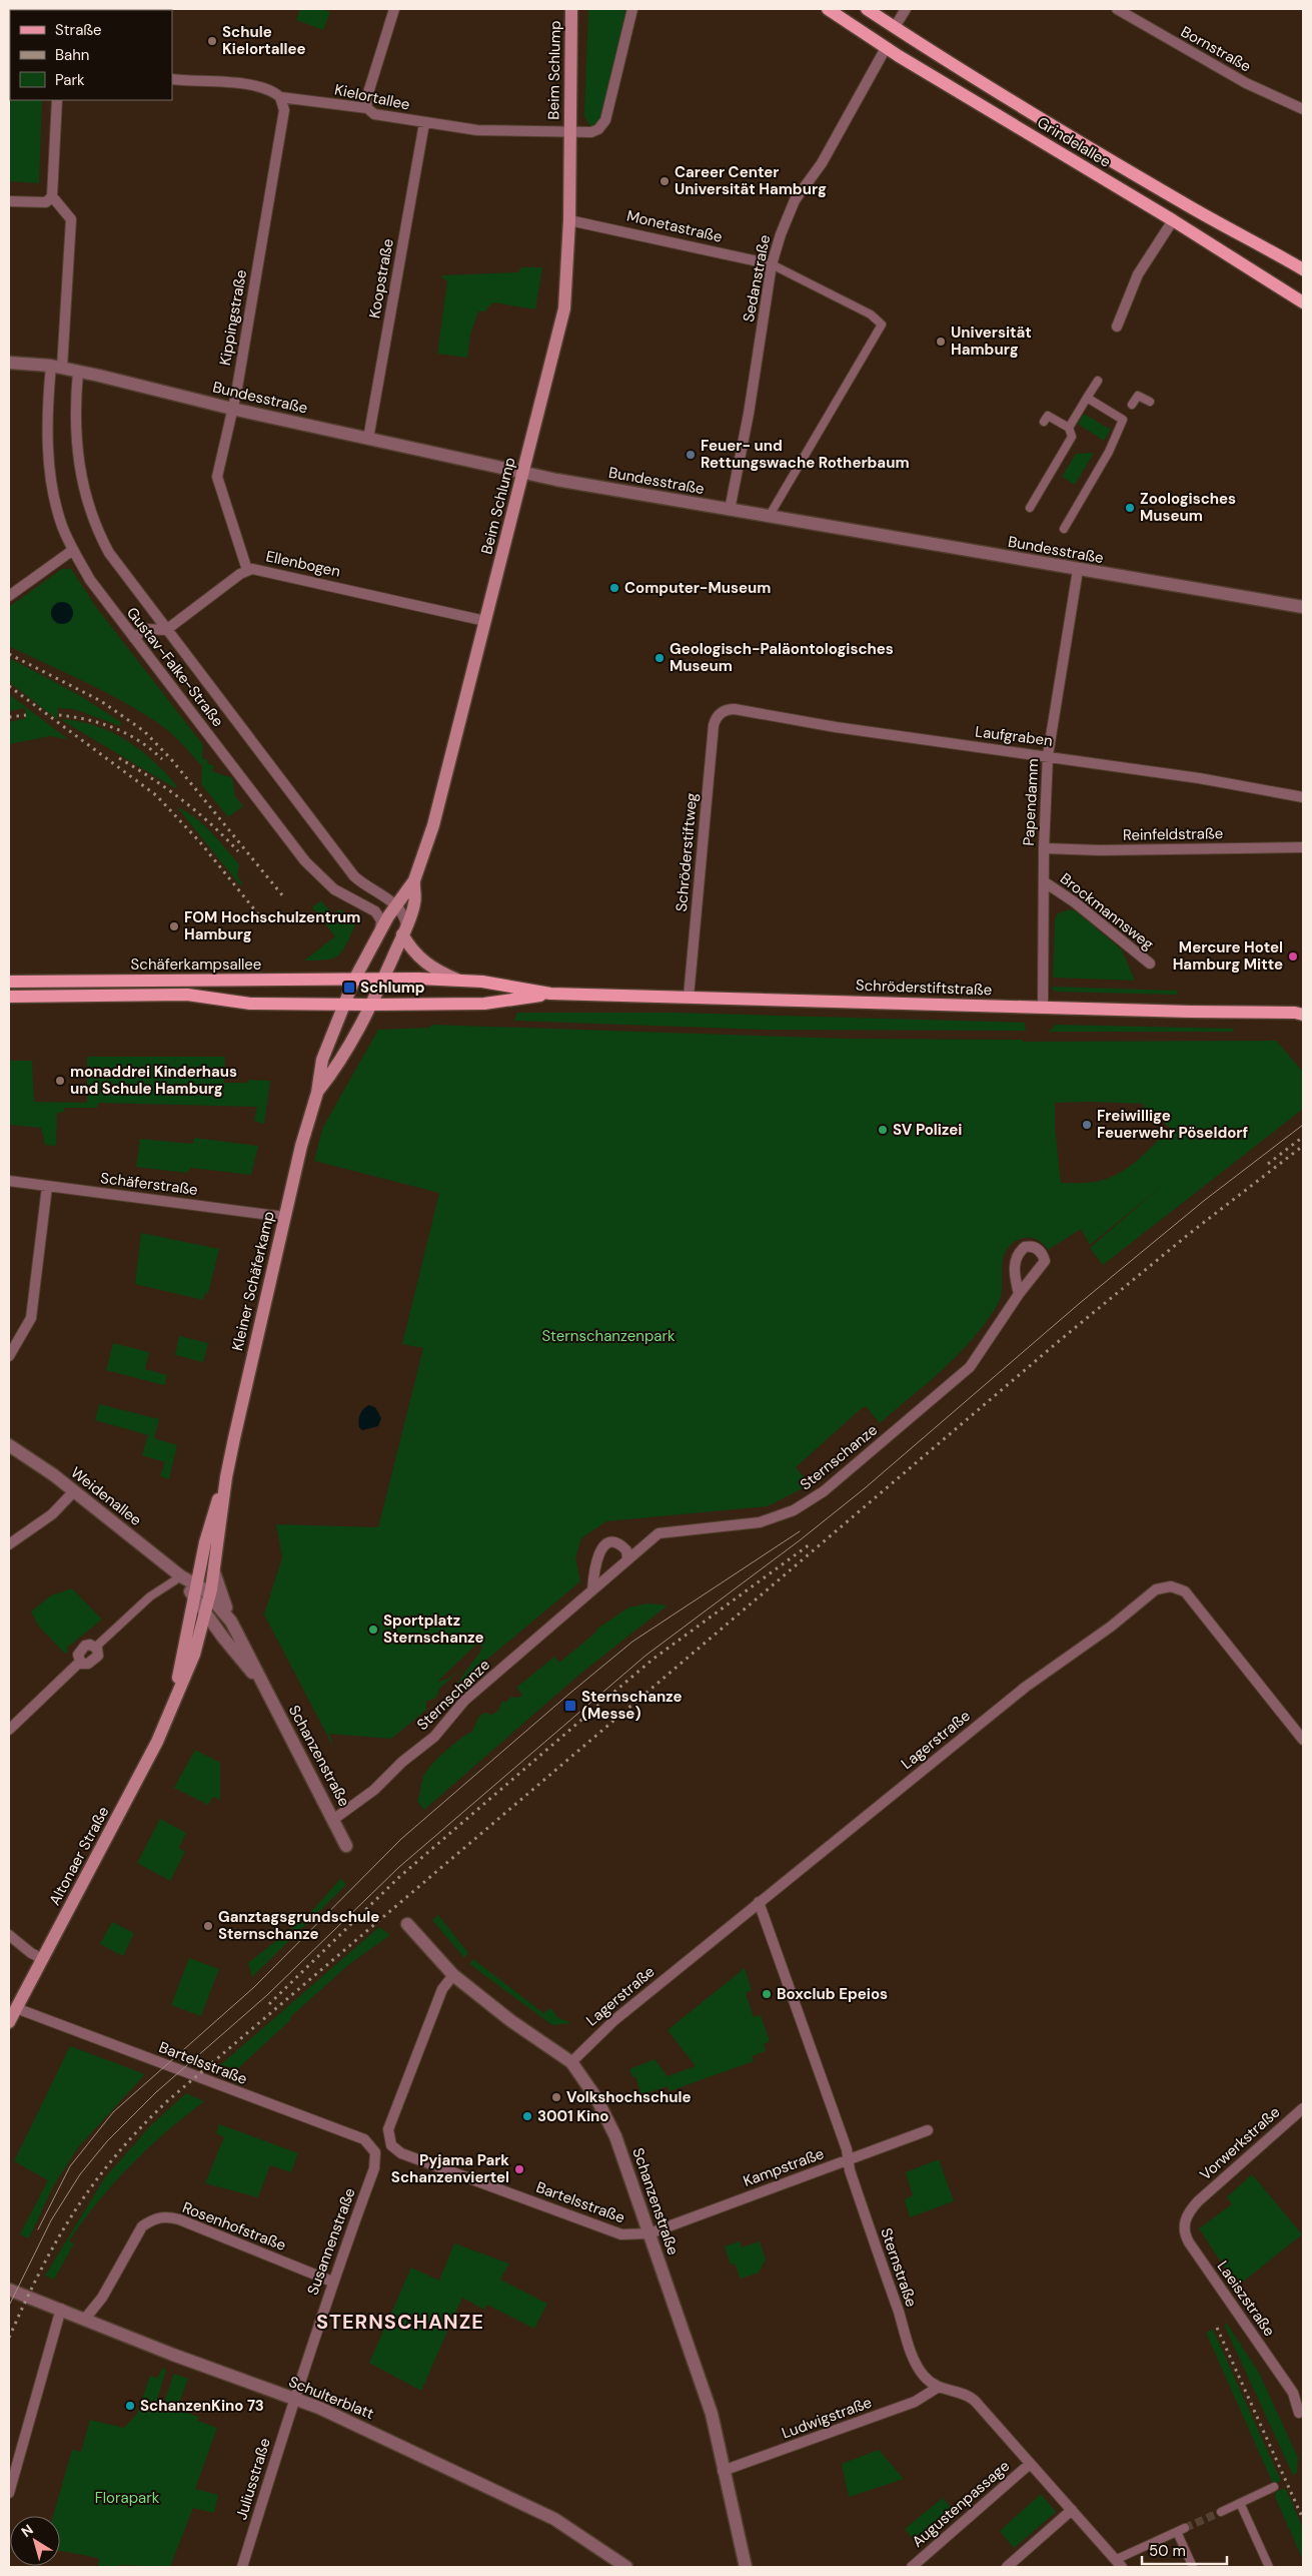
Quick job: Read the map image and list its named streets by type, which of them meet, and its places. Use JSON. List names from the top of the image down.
{
  "streets": {
    "main road": [
      "Beim Schlump",
      "Grindelallee",
      "Schäferkampsallee",
      "Schröderstiftstraße",
      "Kleiner Schäferkamp",
      "Altonaer Straße"
    ],
    "street": [
      "Bornstraße",
      "Kielortallee",
      "Monetastraße",
      "Koopstraße",
      "Sedanstraße",
      "Kippingstraße",
      "Bundesstraße",
      "Ellenbogen",
      "Gustav-Falke-Straße",
      "Laufgraben",
      "Papendamm",
      "Reinfeldstraße",
      "Schröderstiftweg",
      "Brockmannsweg",
      "Schäferstraße",
      "Sternschanze",
      "Weidenallee",
      "Lagerstraße",
      "Schanzenstraße",
      "Bartelsstraße",
      "Vorwerkstraße",
      "Kampstraße",
      "Rosenhofstraße",
      "Susannenstraße",
      "Sternstraße",
      "Laeiszstraße",
      "Schulterblatt",
      "Ludwigstraße",
      "Juliusstraße",
      "Augustenpassage"
    ]
  },
  "crossings": [
    ["Beim Schlump", "Kielortallee"],
    ["Beim Schlump", "Monetastraße"],
    ["Beim Schlump", "Bundesstraße"],
    ["Beim Schlump", "Ellenbogen"],
    ["Beim Schlump", "Gustav-Falke-Straße"],
    ["Beim Schlump", "Schäferkampsallee"],
    ["Beim Schlump", "Schröderstiftstraße"],
    ["Beim Schlump", "Kleiner Schäferkamp"],
    ["Kielortallee", "Koopstraße"],
    ["Kielortallee", "Kippingstraße"],
    ["Grindelallee", "Sedanstraße"],
    ["Monetastraße", "Sedanstraße"],
    ["Koopstraße", "Bundesstraße"],
    ["Sedanstraße", "Bundesstraße"],
    ["Kippingstraße", "Bundesstraße"],
    ["Kippingstraße", "Ellenbogen"],
    ["Bundesstraße", "Gustav-Falke-Straße"],
    ["Bundesstraße", "Papendamm"],
    ["Ellenbogen", "Gustav-Falke-Straße"],
    ["Laufgraben", "Papendamm"],
    ["Laufgraben", "Schröderstiftweg"],
    ["Papendamm", "Reinfeldstraße"],
    ["Papendamm", "Brockmannsweg"],
    ["Papendamm", "Schröderstiftstraße"],
    ["Schröderstiftweg", "Schröderstiftstraße"],
    ["Schäferkampsallee", "Schröderstiftstraße"],
    ["Schäferkampsallee", "Kleiner Schäferkamp"],
    ["Schröderstiftstraße", "Kleiner Schäferkamp"],
    ["Schäferstraße", "Kleiner Schäferkamp"],
    ["Kleiner Schäferkamp", "Weidenallee"],
    ["Kleiner Schäferkamp", "Schanzenstraße"],
    ["Kleiner Schäferkamp", "Altonaer Straße"],
    ["Sternschanze", "Schanzenstraße"],
    ["Weidenallee", "Schanzenstraße"],
    ["Weidenallee", "Altonaer Straße"],
    ["Lagerstraße", "Schanzenstraße"],
    ["Lagerstraße", "Sternstraße"],
    ["Schanzenstraße", "Altonaer Straße"],
    ["Schanzenstraße", "Bartelsstraße"],
    ["Schanzenstraße", "Kampstraße"],
    ["Schanzenstraße", "Ludwigstraße"],
    ["Altonaer Straße", "Bartelsstraße"],
    ["Bartelsstraße", "Kampstraße"],
    ["Bartelsstraße", "Susannenstraße"],
    ["Vorwerkstraße", "Laeiszstraße"],
    ["Kampstraße", "Sternstraße"],
    ["Rosenhofstraße", "Susannenstraße"],
    ["Rosenhofstraße", "Schulterblatt"],
    ["Susannenstraße", "Schulterblatt"],
    ["Susannenstraße", "Juliusstraße"],
    ["Sternstraße", "Ludwigstraße"],
    ["Sternstraße", "Augustenpassage"],
    ["Schulterblatt", "Juliusstraße"]
  ],
  "districts": ["STERNSCHANZE"],
  "parks": ["Sternschanzenpark", "Florapark"],
  "places": {
    "other": [
      "Schule Kielortallee",
      "Career Center Universität Hamburg",
      "Universität Hamburg",
      "Feuer- und Rettungswache Rotherbaum",
      "Zoologisches Museum",
      "Computer-Museum",
      "Geologisch-Paläontologisches Museum",
      "FOM Hochschulzentrum Hamburg",
      "Mercure Hotel Hamburg Mitte",
      "monaddrei Kinderhaus und Schule Hamburg",
      "Freiwillige Feuerwehr Pöseldorf",
      "SV Polizei",
      "Sportplatz Sternschanze",
      "Ganztagsgrundschule Sternschanze",
      "Boxclub Epeios",
      "Volkshochschule",
      "3001 Kino",
      "Pyjama Park Schanzenviertel",
      "SchanzenKino 73"
    ],
    "transit": ["Schlump", "Sternschanze (Messe)"]
  },
  "legend": ["Straße", "Bahn", "Park"],
  "scale_bar": "50 m",
  "north": "top left"
}
